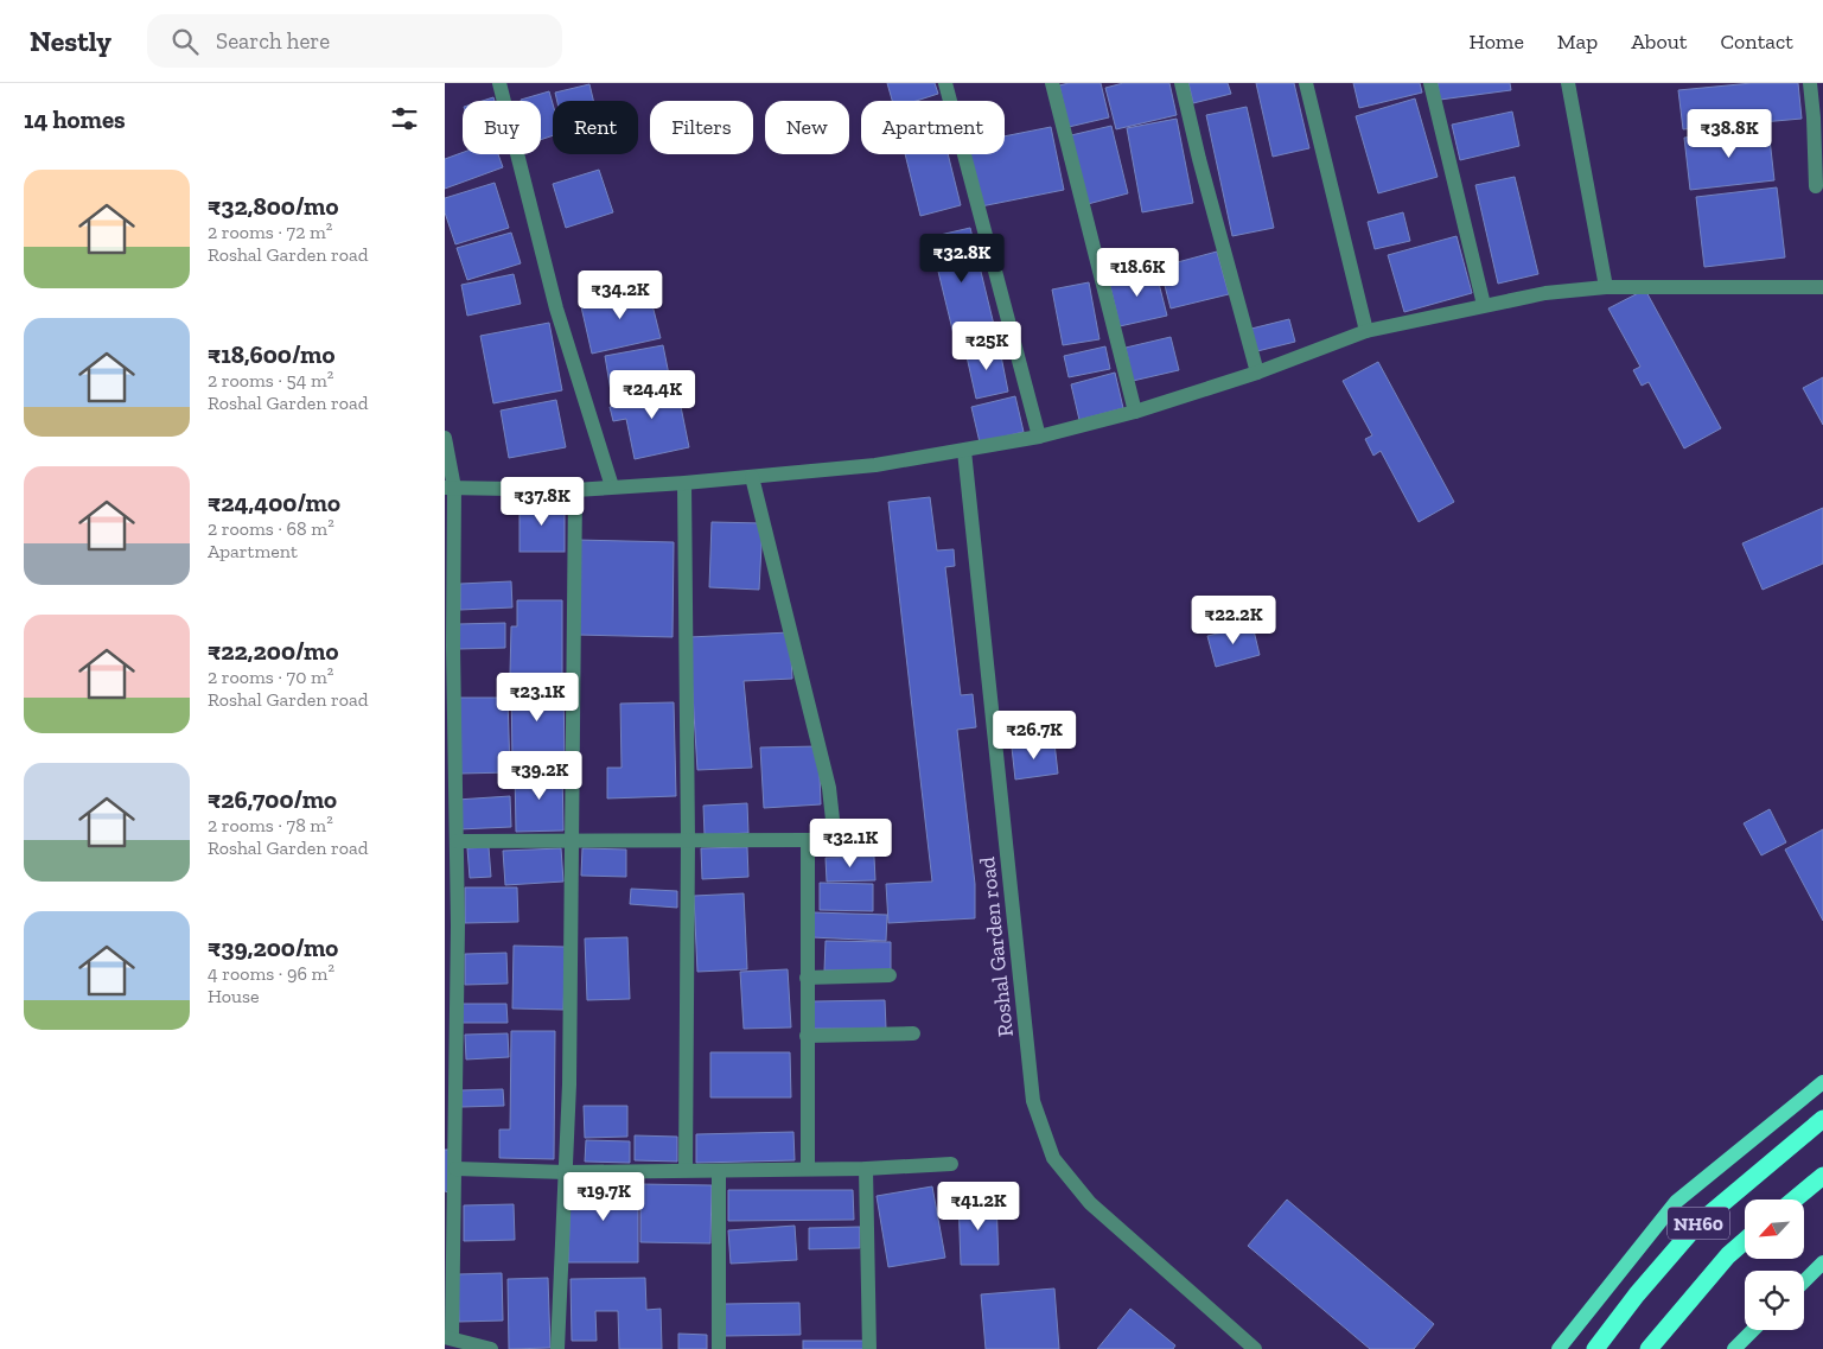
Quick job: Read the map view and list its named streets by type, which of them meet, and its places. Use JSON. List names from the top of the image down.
{
  "streets": {
    "highway": ["NH60"],
    "street": ["Roshal Garden road"]
  },
  "north": "bottom left",
  "page": {
    "header": "Nestly",
    "search": "Search here",
    "nav": [
      "Home",
      "Map",
      "About",
      "Contact"
    ],
    "heading": "14 homes",
    "chip": [
      "Buy",
      "Rent",
      "Filters",
      "New",
      "Apartment"
    ],
    "price": [
      "₹38.8K",
      "₹32.8K",
      "₹18.6K",
      "₹34.2K",
      "₹25K",
      "₹24.4K",
      "₹37.8K",
      "₹22.2K",
      "₹23.1K",
      "₹26.7K",
      "₹39.2K",
      "₹32.1K",
      "₹19.7K",
      "₹41.2K"
    ],
    "list": [
      {
        "name": "₹32,800/mo",
        "note": "2 rooms · 72 m² · Roshal Garden road"
      },
      {
        "name": "₹18,600/mo",
        "note": "2 rooms · 54 m² · Roshal Garden road"
      },
      {
        "name": "₹24,400/mo",
        "note": "2 rooms · 68 m² · Apartment"
      },
      {
        "name": "₹22,200/mo",
        "note": "2 rooms · 70 m² · Roshal Garden road"
      },
      {
        "name": "₹26,700/mo",
        "note": "2 rooms · 78 m² · Roshal Garden road"
      },
      {
        "name": "₹39,200/mo",
        "note": "4 rooms · 96 m² · House"
      }
    ]
  }
}
